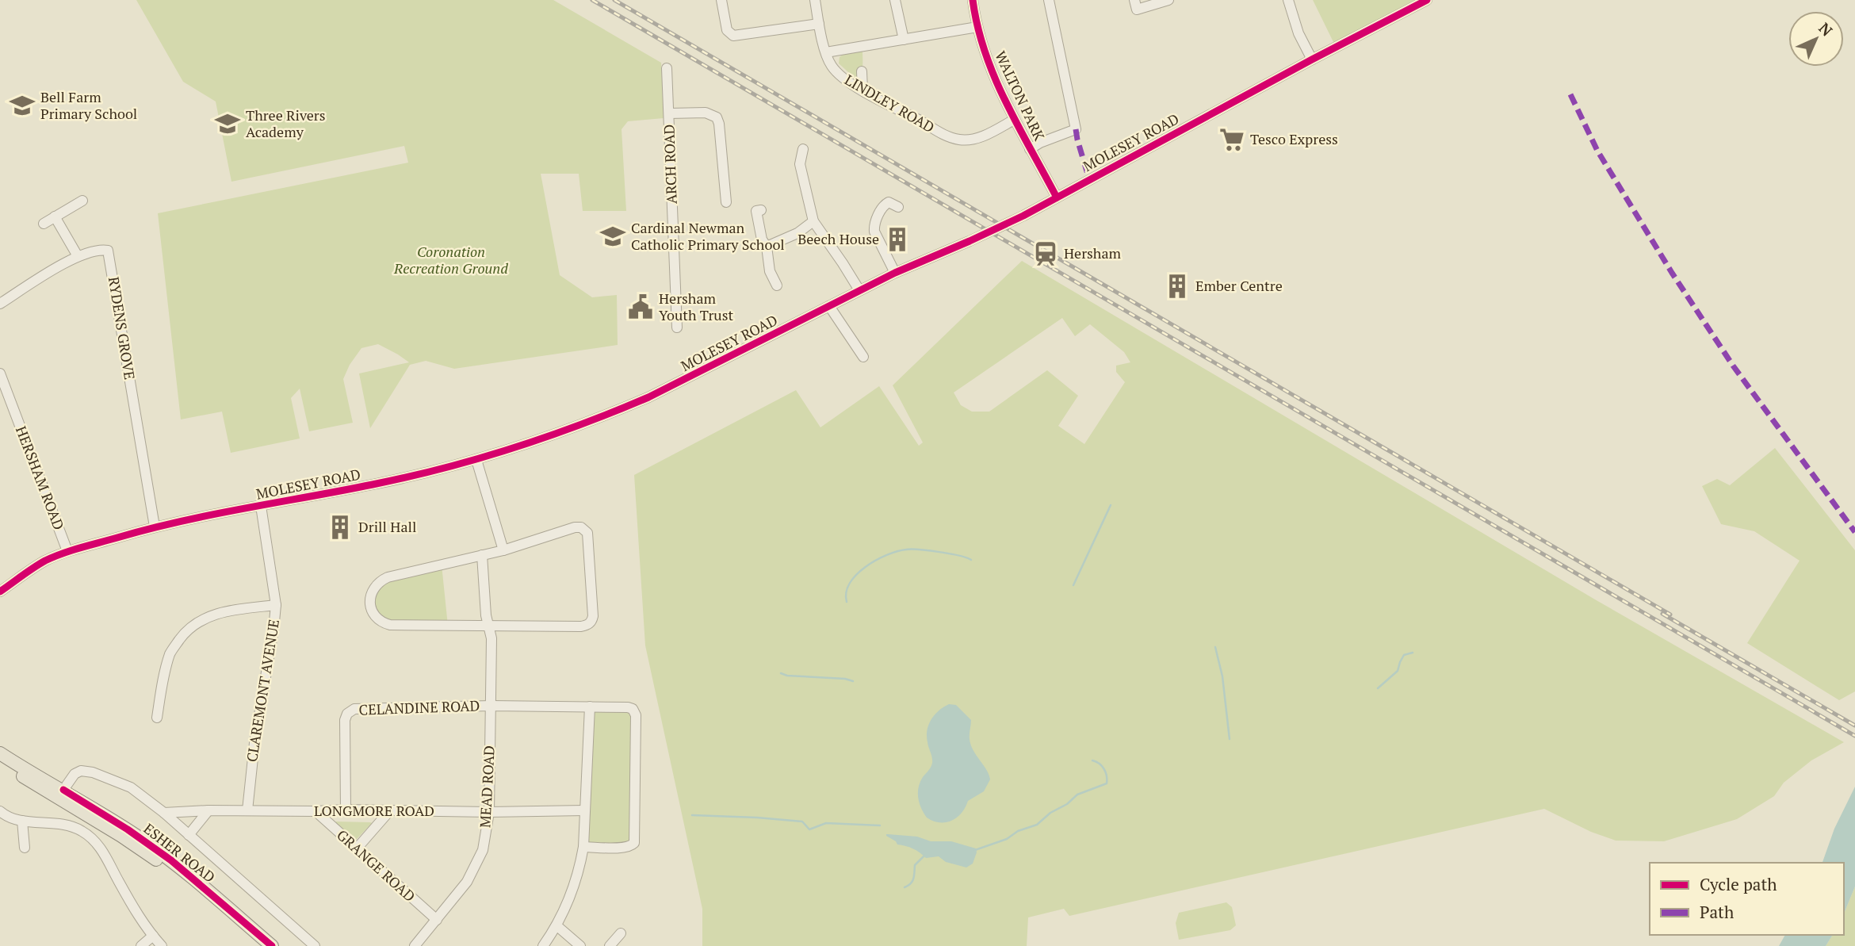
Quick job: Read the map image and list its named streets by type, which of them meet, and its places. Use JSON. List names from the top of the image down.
{
  "streets": {
    "main road": ["ESHER ROAD"],
    "street": [
      "WALTON PARK",
      "LINDLEY ROAD",
      "MOLESEY ROAD",
      "ARCH ROAD",
      "RYDENS GROVE",
      "HERSHAM ROAD",
      "CLAREMONT AVENUE",
      "CELANDINE ROAD",
      "MEAD ROAD",
      "LONGMORE ROAD",
      "GRANGE ROAD"
    ]
  },
  "crossings": [
    ["WALTON PARK", "LINDLEY ROAD"],
    ["WALTON PARK", "MOLESEY ROAD"],
    ["MOLESEY ROAD", "RYDENS GROVE"],
    ["MOLESEY ROAD", "HERSHAM ROAD"],
    ["MOLESEY ROAD", "CLAREMONT AVENUE"],
    ["CLAREMONT AVENUE", "LONGMORE ROAD"],
    ["CELANDINE ROAD", "MEAD ROAD"],
    ["CELANDINE ROAD", "LONGMORE ROAD"],
    ["MEAD ROAD", "LONGMORE ROAD"],
    ["MEAD ROAD", "GRANGE ROAD"],
    ["LONGMORE ROAD", "GRANGE ROAD"]
  ],
  "parks": ["Coronation Recreation Ground"],
  "places": {
    "school or university": ["Bell Farm Primary School", "Three Rivers Academy", "Cardinal Newman Catholic Primary School"],
    "supermarket": ["Tesco Express"],
    "building": ["Beech House", "Ember Centre", "Drill Hall"],
    "station": ["Hersham"],
    "public building": ["Hersham Youth Trust"]
  },
  "legend": ["Cycle path", "Path"],
  "north": "top right"
}
